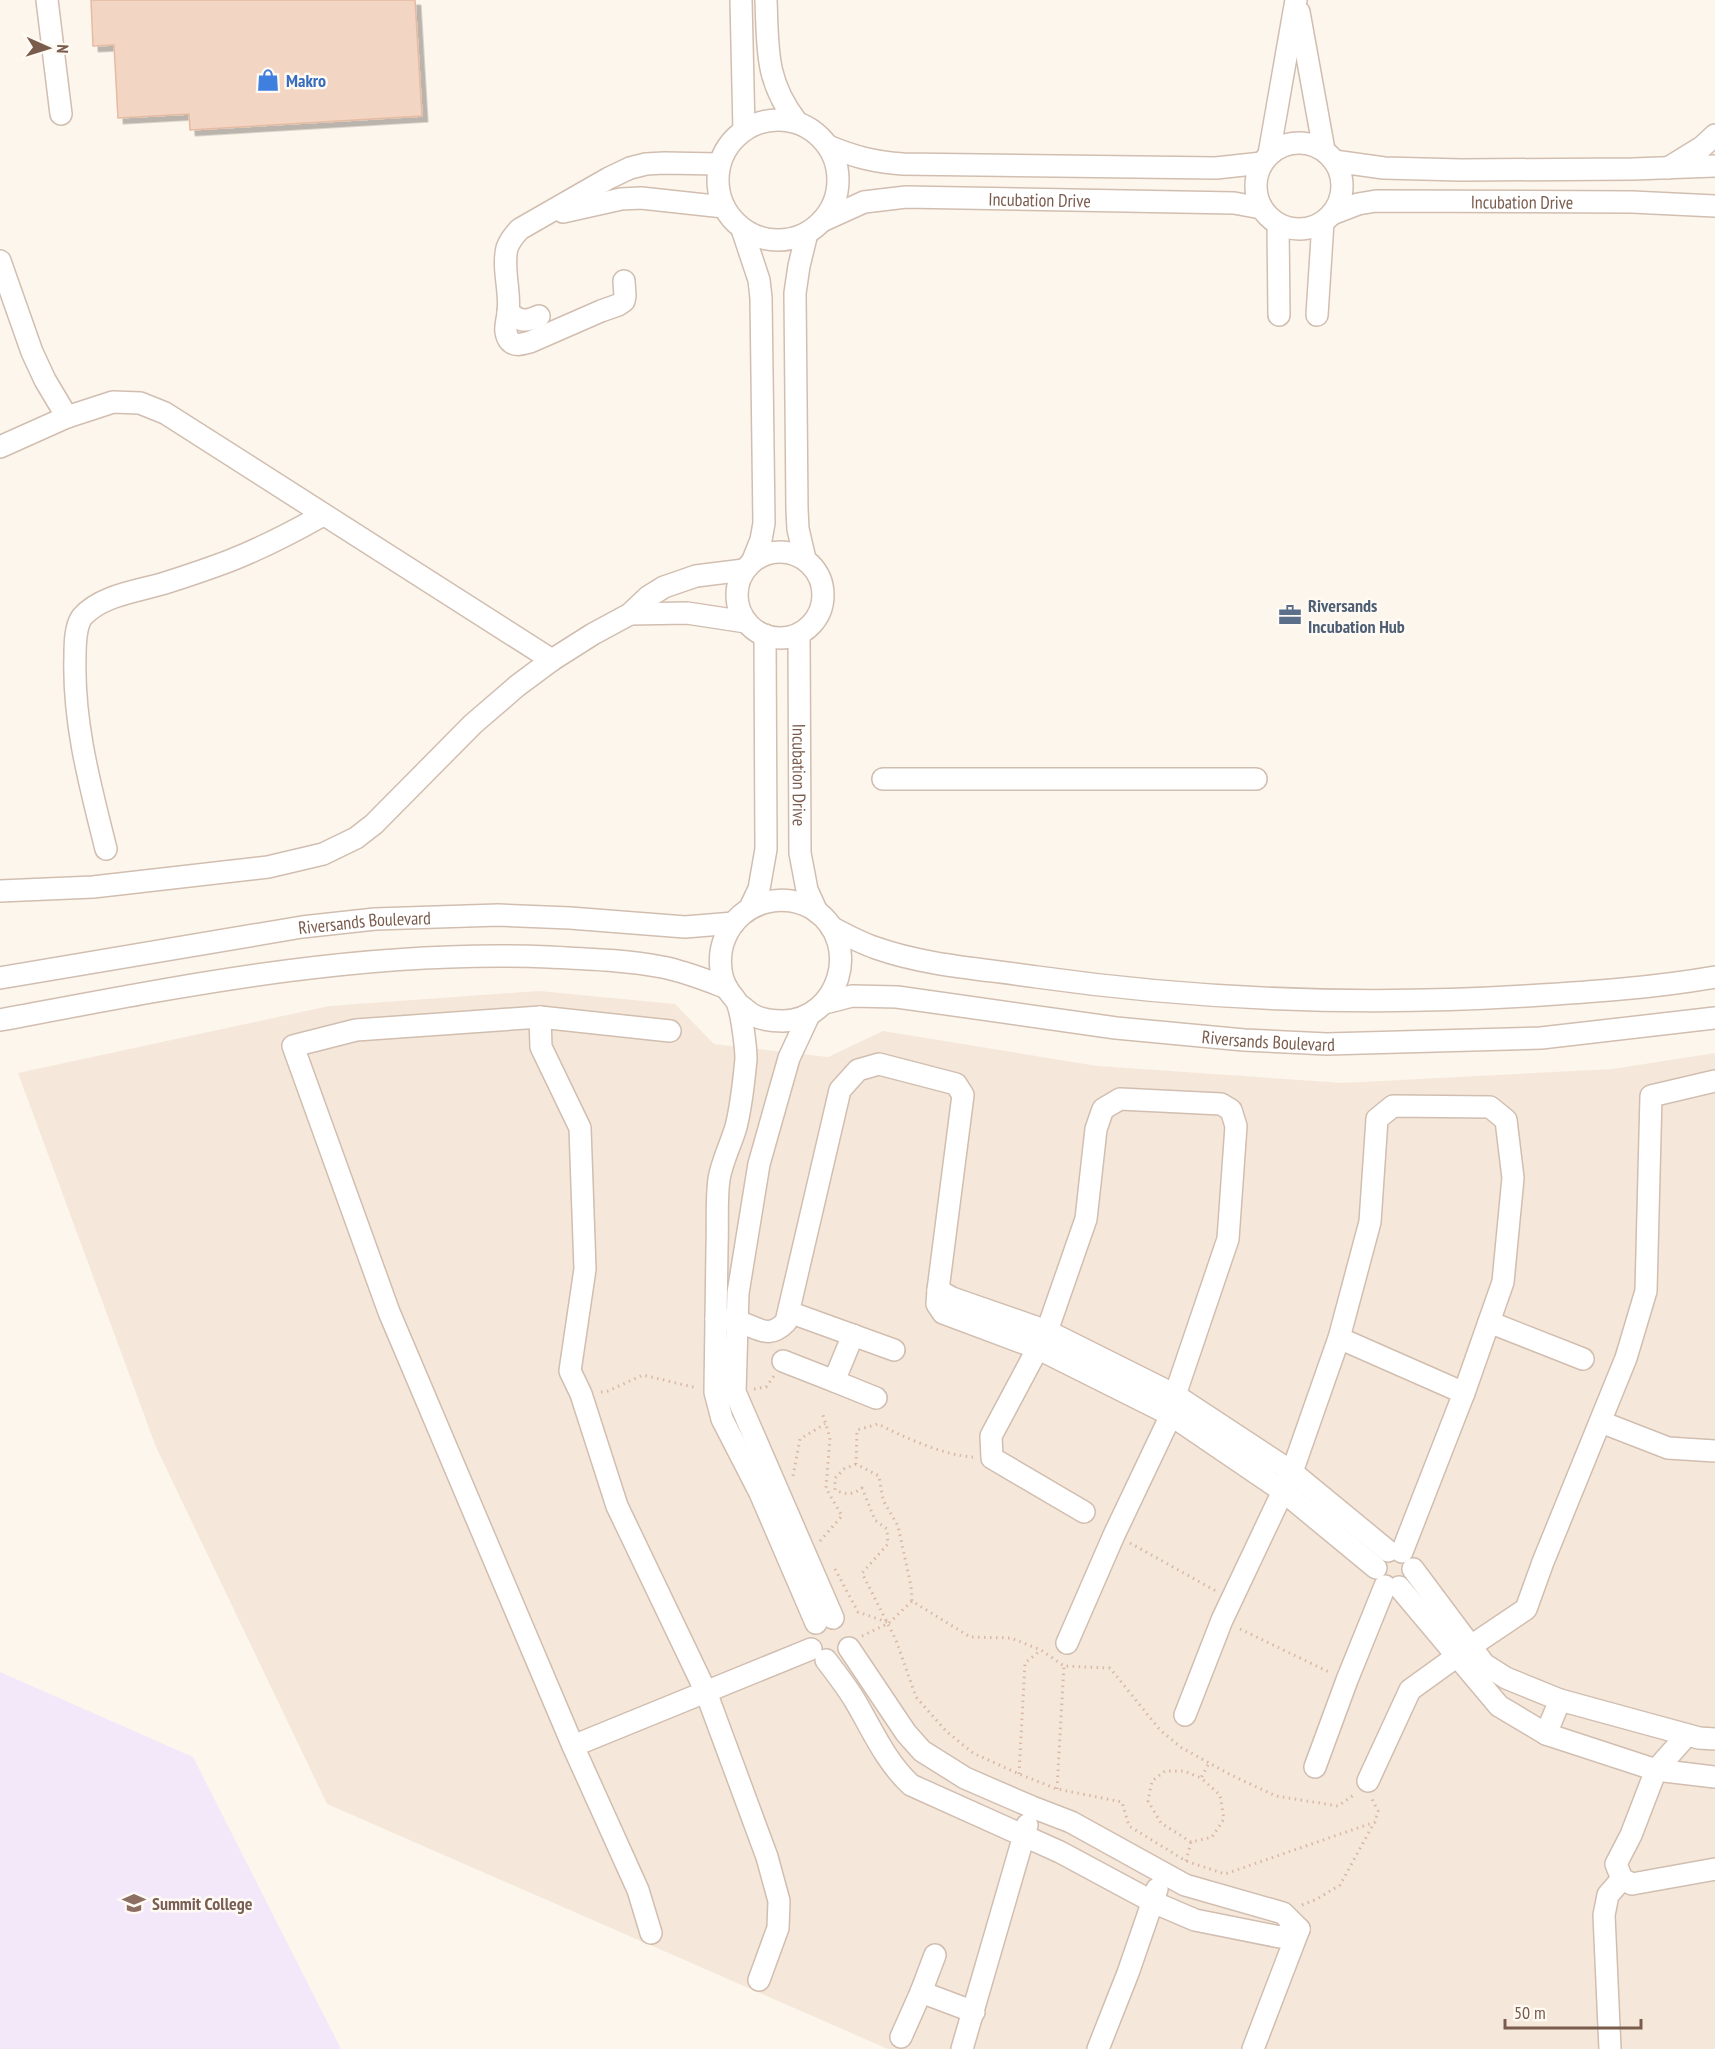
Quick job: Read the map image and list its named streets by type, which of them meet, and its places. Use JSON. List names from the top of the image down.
{
  "streets": {
    "street": ["Incubation Drive", "Riversands Boulevard"]
  },
  "crossings": [
    ["Incubation Drive", "Riversands Boulevard"]
  ],
  "places": {
    "shop": ["Makro"],
    "office": ["Riversands Incubation Hub"],
    "school or university": ["Summit College"]
  },
  "scale_bar": "50 m",
  "north": "right"
}
